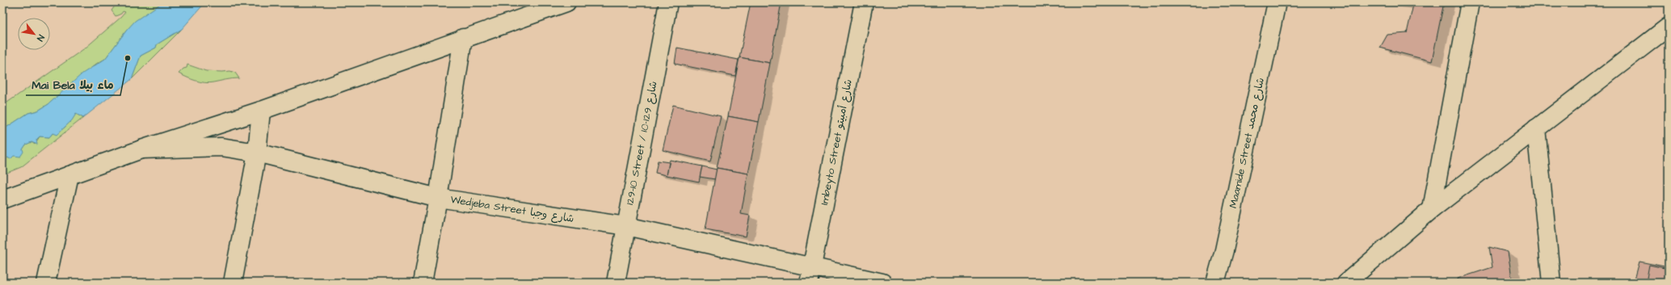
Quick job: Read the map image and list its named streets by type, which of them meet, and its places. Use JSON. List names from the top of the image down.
{
  "streets": {
    "street": [
      "Imbeyto Street شارع أمبيتو",
      "129-10 Street / شارع 129-10",
      "Maamide Street شارع محمد",
      "Wedjeba Street شارع وجبا"
    ]
  },
  "crossings": [
    ["Imbeyto Street شارع أمبيتو", "Wedjeba Street شارع وجبا"],
    ["129-10 Street / شارع 129-10", "Wedjeba Street شارع وجبا"]
  ],
  "places": ["Mai Bela ماء بيلا"],
  "north": "bottom right"
}
